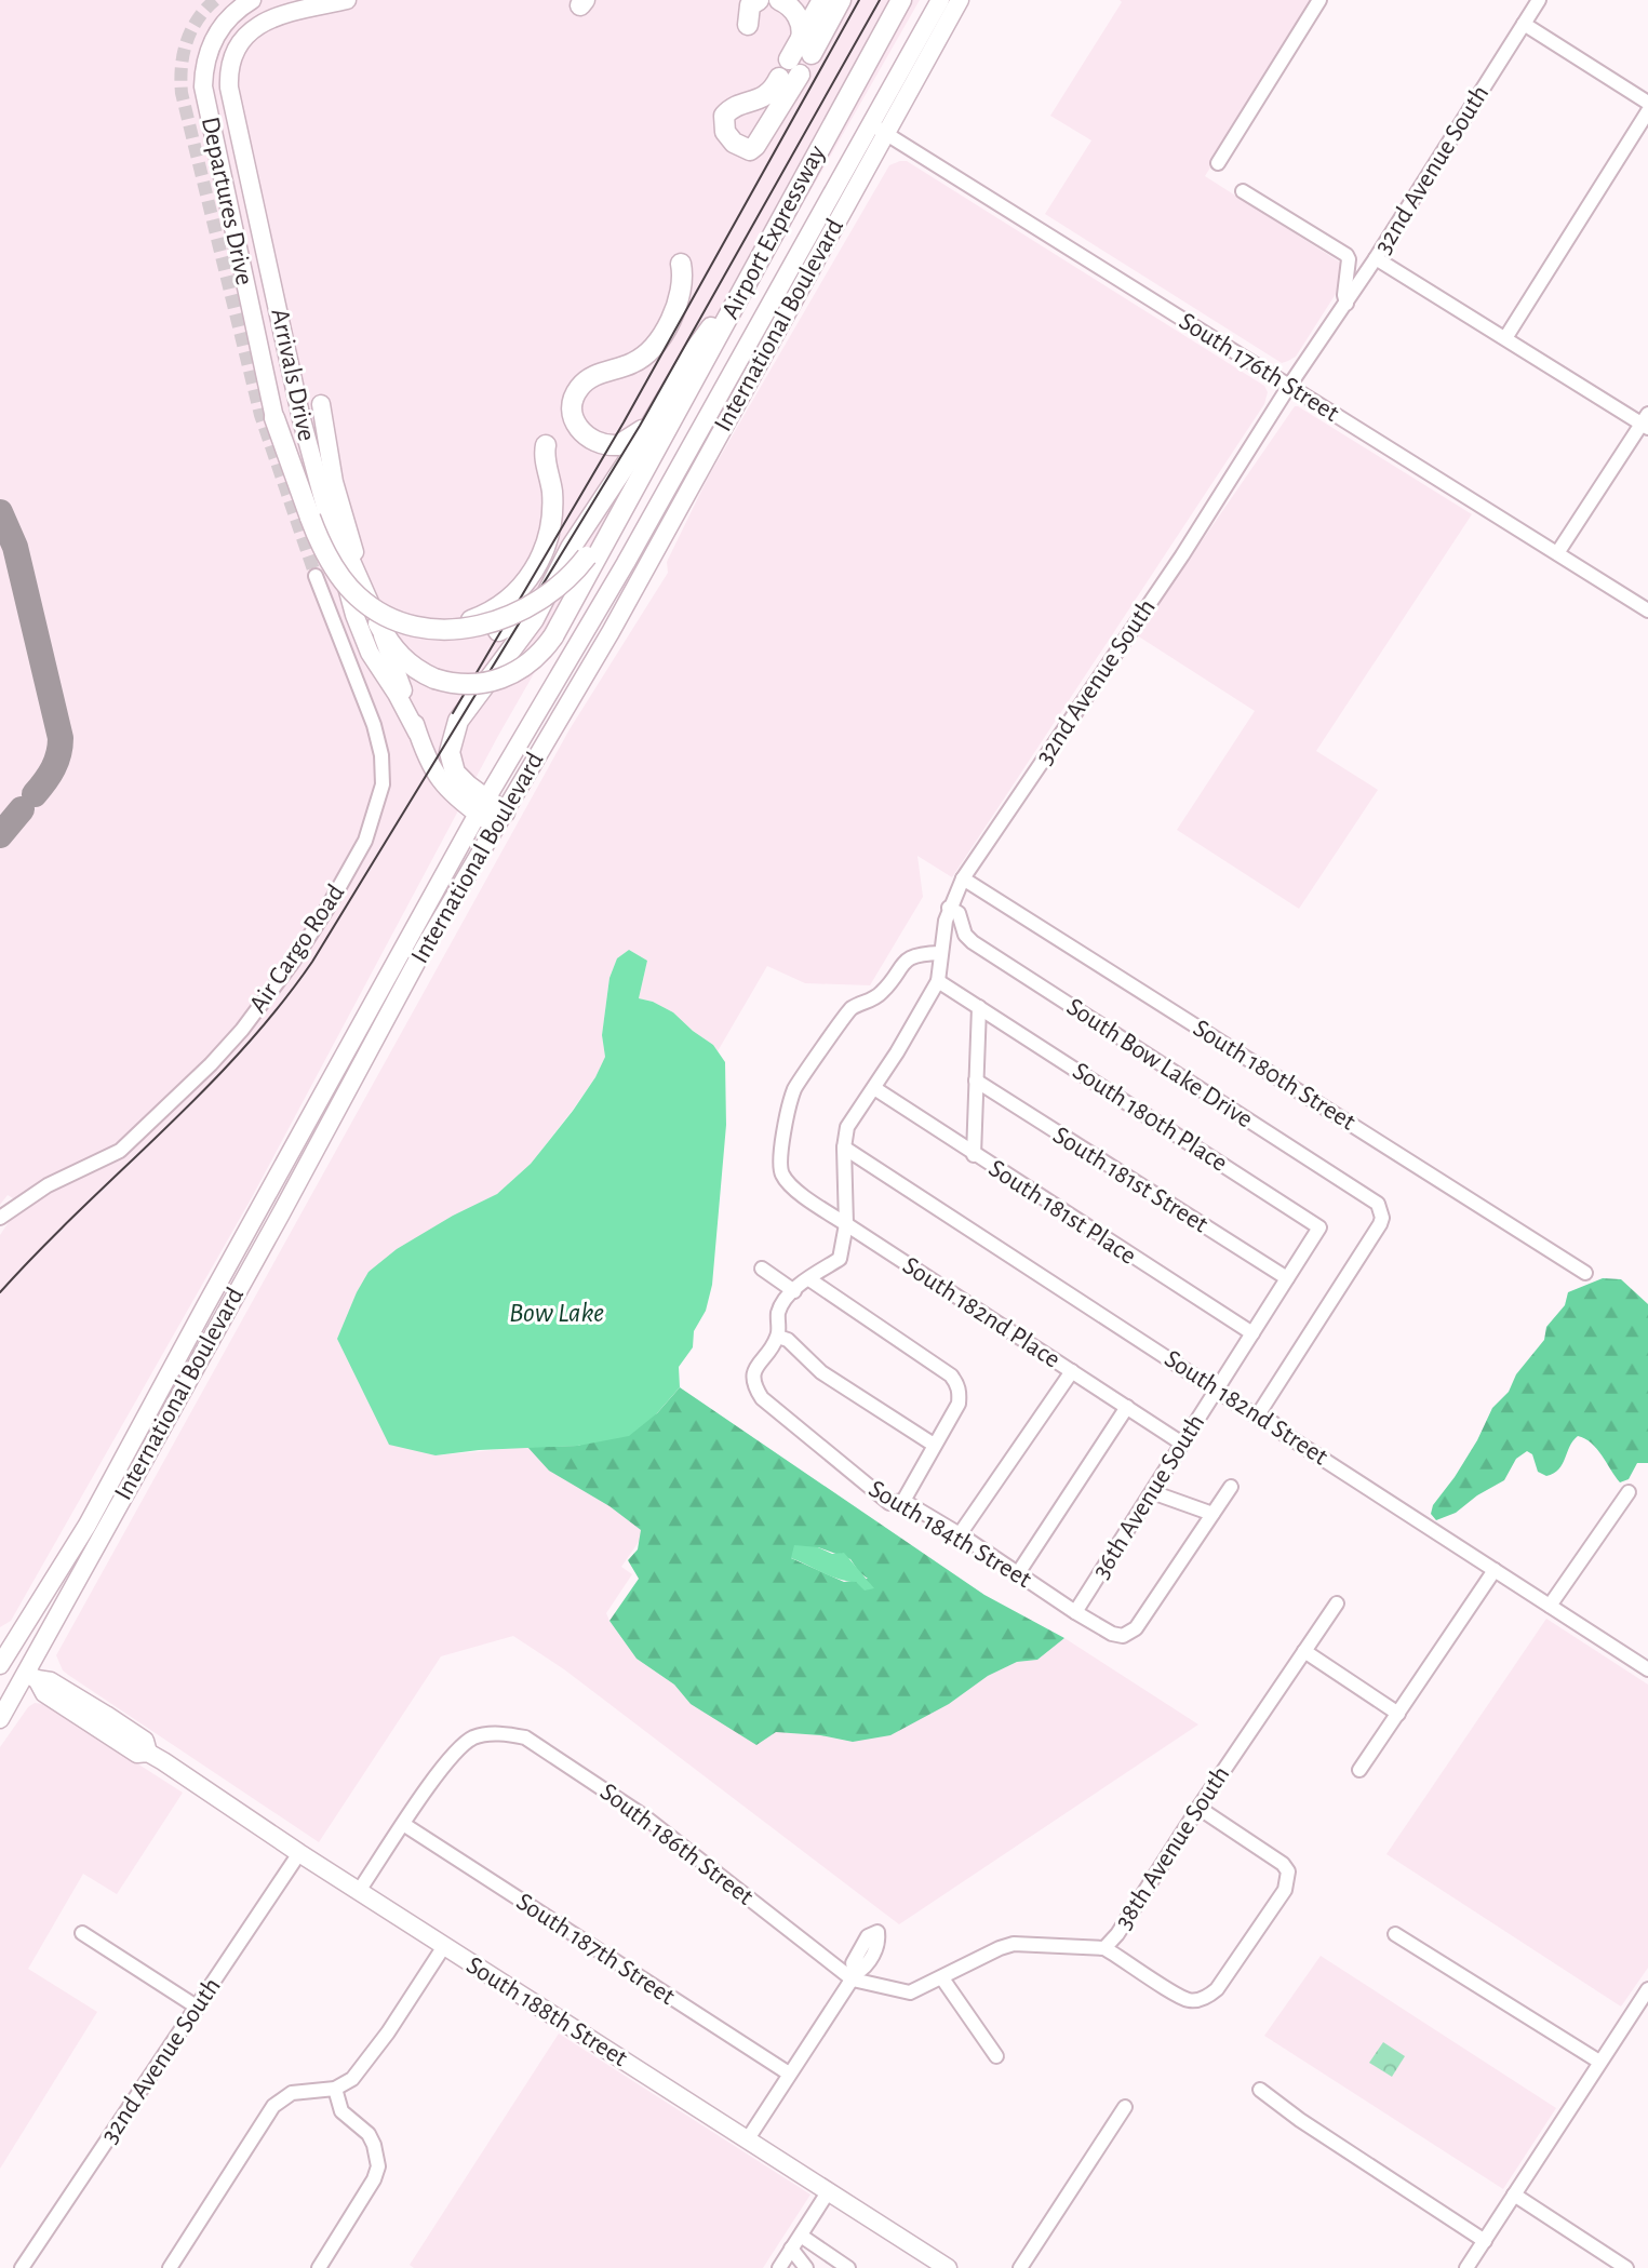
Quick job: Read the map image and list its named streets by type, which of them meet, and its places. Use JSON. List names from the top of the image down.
{
  "streets": {
    "highway": ["Airport Expressway"],
    "main road": [
      "Departures Drive",
      "International Boulevard",
      "Arrivals Drive",
      "South 188th Street"
    ],
    "street": [
      "32nd Avenue South",
      "South 176th Street",
      "Air Cargo Road",
      "South Bow Lake Drive",
      "South 180th Street",
      "South 180th Place",
      "South 181st Street",
      "South 181st Place",
      "South 182nd Place",
      "South 182nd Street",
      "36th Avenue South",
      "South 184th Street",
      "South 186th Street",
      "38th Avenue South",
      "South 187th Street"
    ]
  },
  "crossings": [
    ["32nd Avenue South", "South 176th Street"],
    ["32nd Avenue South", "South Bow Lake Drive"],
    ["32nd Avenue South", "South 180th Street"],
    ["32nd Avenue South", "South 180th Place"],
    ["32nd Avenue South", "South 181st Place"],
    ["32nd Avenue South", "South 182nd Place"],
    ["32nd Avenue South", "South 182nd Street"],
    ["32nd Avenue South", "South 184th Street"],
    ["32nd Avenue South", "South 188th Street"],
    ["International Boulevard", "South 176th Street"],
    ["International Boulevard", "Arrivals Drive"],
    ["International Boulevard", "South 188th Street"],
    ["South Bow Lake Drive", "South 182nd Street"],
    ["South 180th Place", "36th Avenue South"],
    ["South 181st Street", "36th Avenue South"],
    ["South 181st Place", "36th Avenue South"],
    ["South 182nd Place", "36th Avenue South"],
    ["South 182nd Street", "36th Avenue South"],
    ["36th Avenue South", "South 184th Street"],
    ["South 186th Street", "38th Avenue South"],
    ["South 186th Street", "South 187th Street"]
  ],
  "water": ["Bow Lake"]
}
